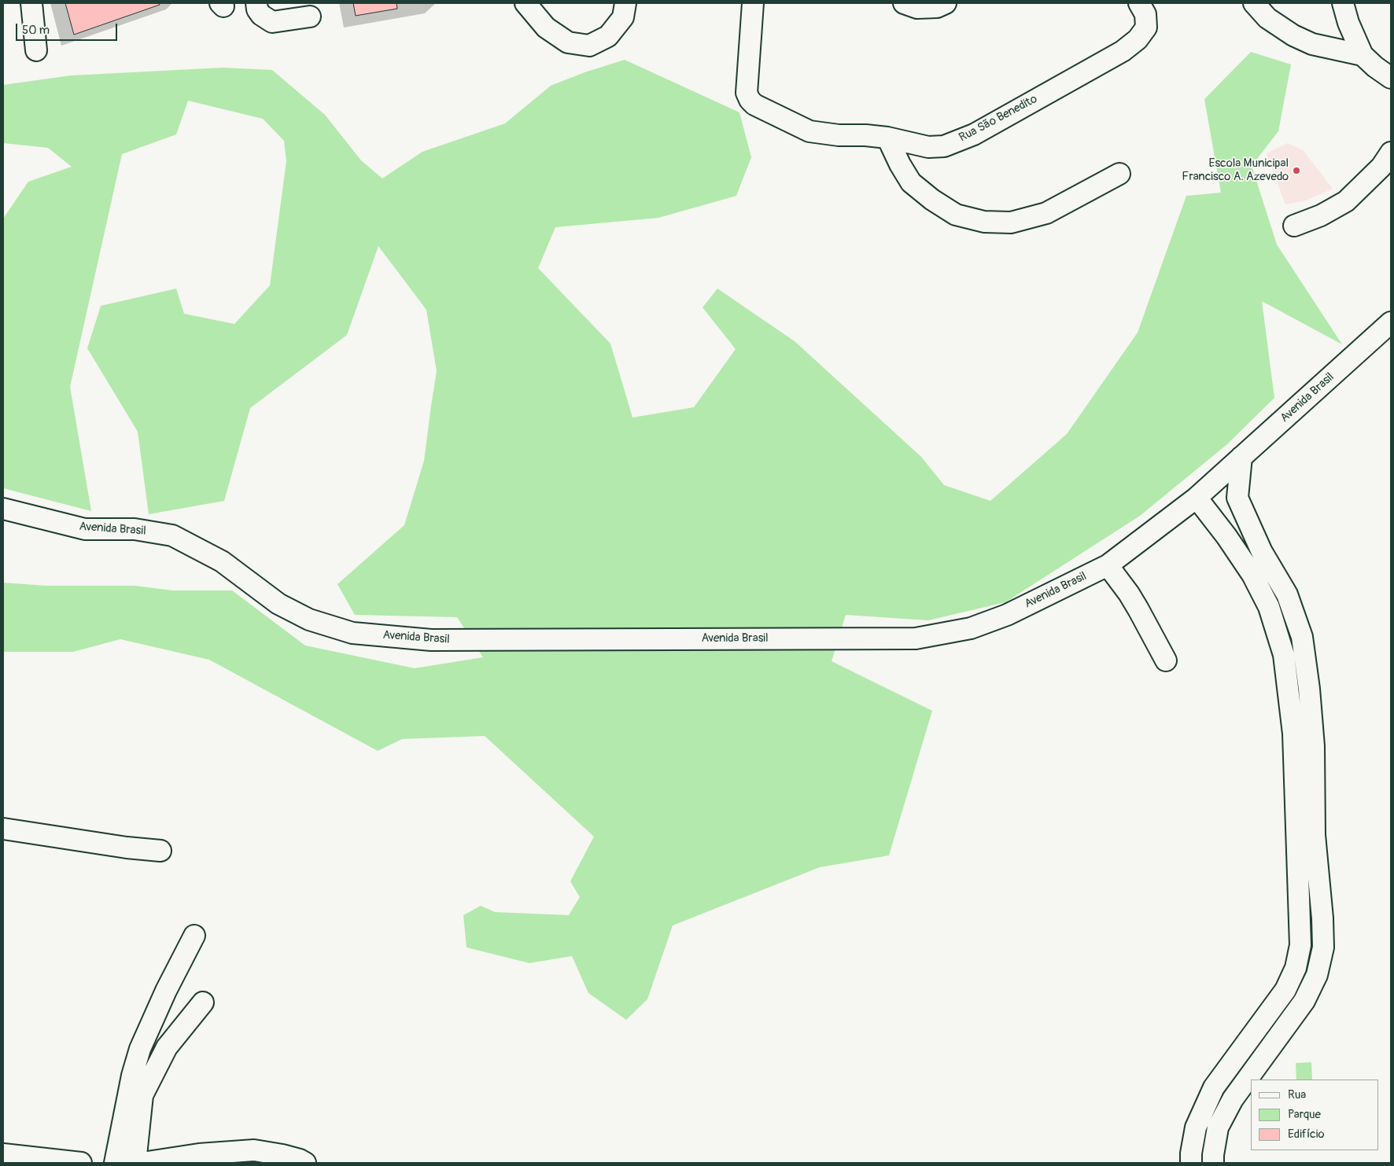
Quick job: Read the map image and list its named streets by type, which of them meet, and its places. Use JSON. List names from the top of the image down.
{
  "streets": {
    "street": ["Rua São Benedito", "Avenida Brasil"]
  },
  "places": ["Escola Municipal Francisco A. Azevedo"],
  "legend": ["Rua", "Parque", "Edifício"],
  "scale_bar": "50 m"
}
